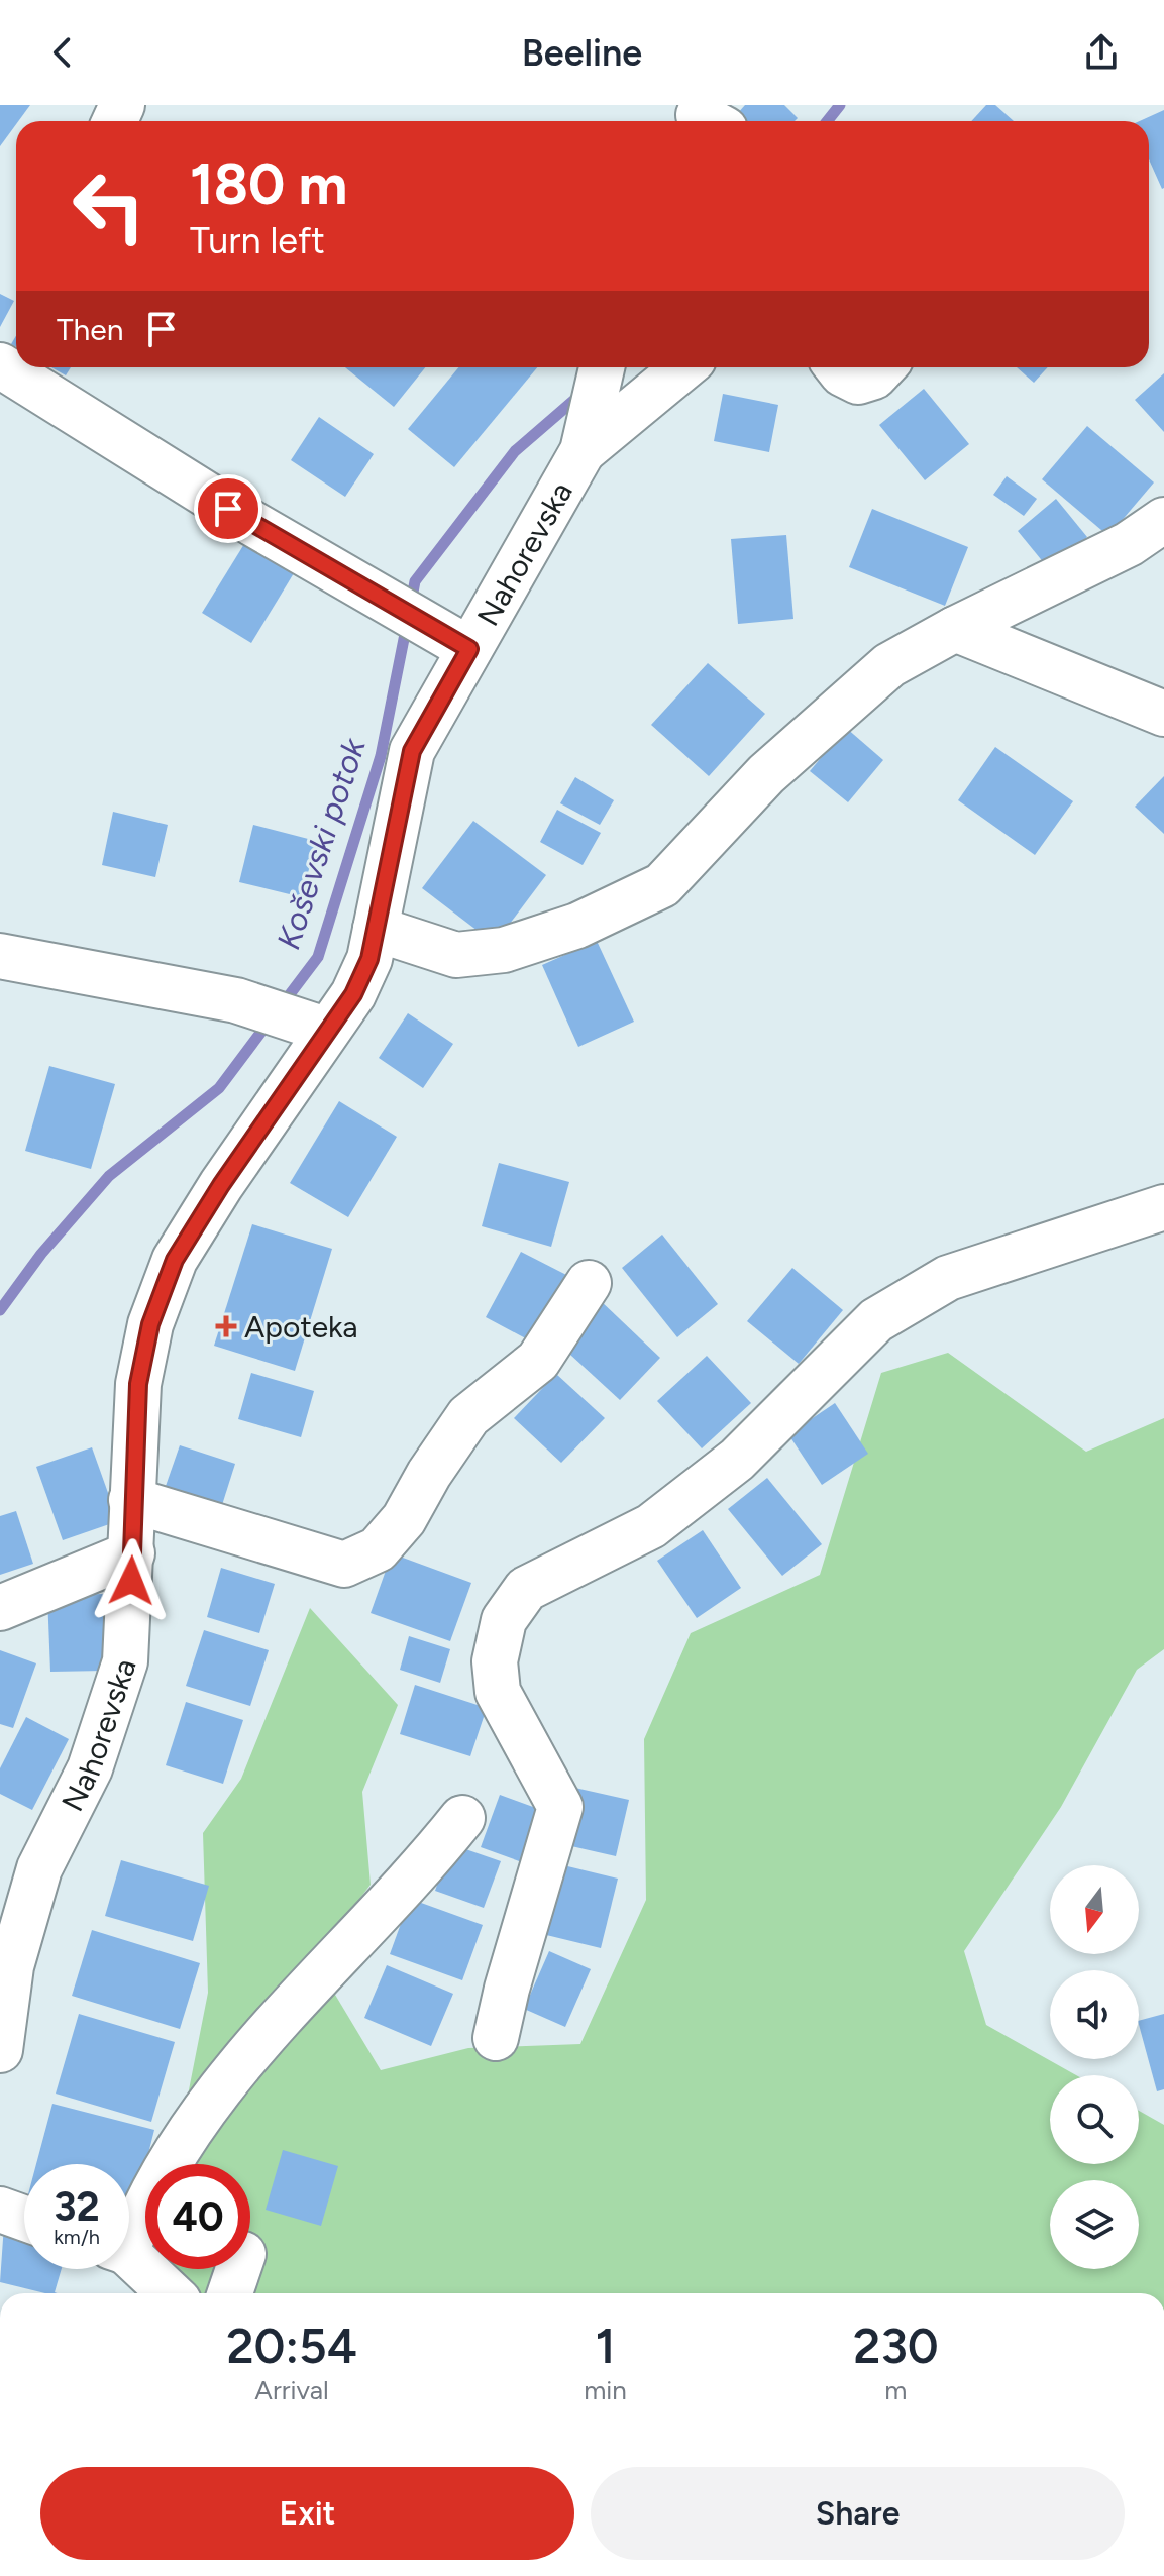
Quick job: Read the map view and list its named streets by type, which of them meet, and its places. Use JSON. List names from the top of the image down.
{
  "streets": {
    "street": ["Nahorevska"]
  },
  "water": ["Koševski potok"],
  "places": {
    "health": ["Apoteka"]
  },
  "north": "bottom",
  "page": {
    "header": "Beeline",
    "turn": ["180 m", "Turn left"],
    "then": "Then",
    "speed": "32 km/h",
    "limit": "40",
    "eta": [
      "20:54",
      "Arrival",
      "1",
      "min",
      "230",
      "m"
    ],
    "buttons": ["Exit", "Share"]
  }
}
